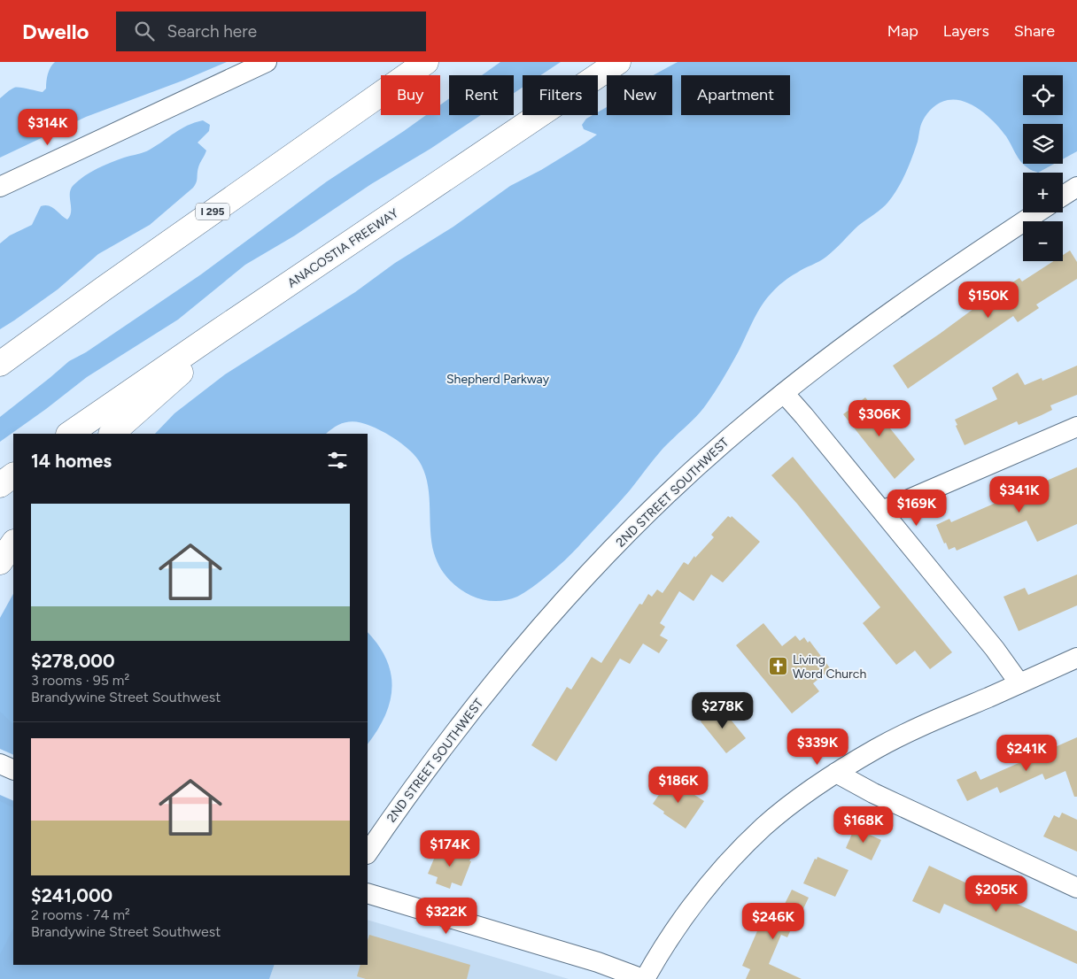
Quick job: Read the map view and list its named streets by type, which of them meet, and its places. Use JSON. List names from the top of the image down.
{
  "streets": {
    "highway": ["I 295", "ANACOSTIA FREEWAY"],
    "street": ["2ND STREET SOUTHWEST"]
  },
  "parks": ["Shepherd Parkway"],
  "places": {
    "church": ["Living Word Church"]
  },
  "page": {
    "header": "Dwello",
    "search": "Search here",
    "nav": ["Map", "Layers", "Share"],
    "map_buttons": ["+", "−"],
    "chip": [
      "Buy",
      "Rent",
      "Filters",
      "New",
      "Apartment"
    ],
    "price": [
      "$314K",
      "$150K",
      "$306K",
      "$341K",
      "$169K",
      "$278K",
      "$339K",
      "$241K",
      "$186K",
      "$168K",
      "$174K",
      "$205K",
      "$322K",
      "$246K"
    ],
    "heading": "14 homes",
    "list": [
      {
        "name": "$278,000",
        "note": "3 rooms · 95 m² · Brandywine Street Southwest"
      },
      {
        "name": "$241,000",
        "note": "2 rooms · 74 m² · Brandywine Street Southwest"
      }
    ]
  }
}
